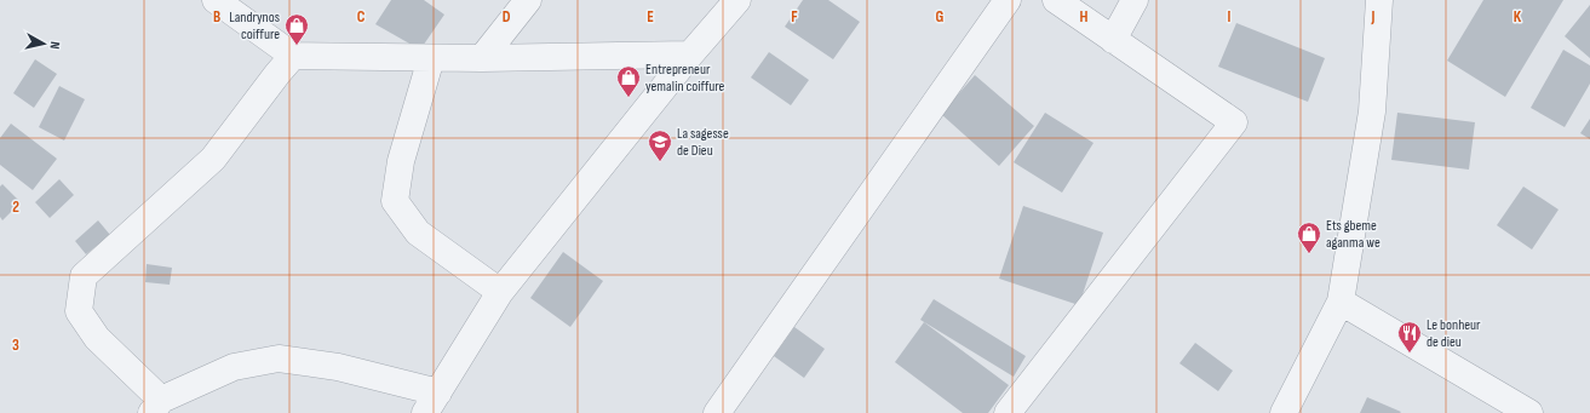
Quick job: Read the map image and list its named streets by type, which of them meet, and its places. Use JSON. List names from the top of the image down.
{
  "places": {
    "shop": ["Landrynos coiffure", "Entrepreneur yemalin coiffure", "Ets gbeme aganma we"],
    "school or university": ["La sagesse de Dieu"],
    "restaurant": ["Le bonheur de dieu"]
  },
  "north": "right",
  "grid": {
    "columns": [
      "B",
      "C",
      "D",
      "E",
      "F",
      "G",
      "H",
      "I",
      "J",
      "K"
    ],
    "rows": ["2", "3"]
  }
}
